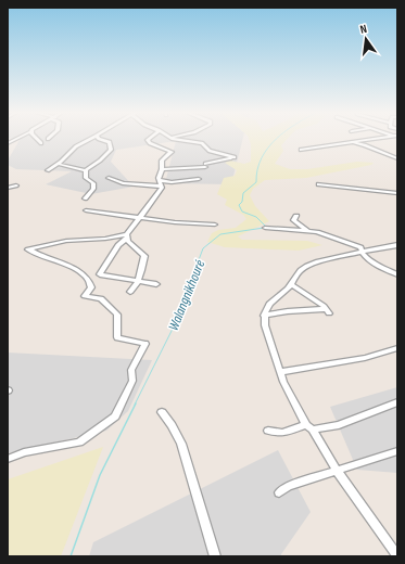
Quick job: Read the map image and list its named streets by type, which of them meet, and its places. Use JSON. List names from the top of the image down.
{
  "water": ["Walangnikhouré"],
  "north": "top"
}
